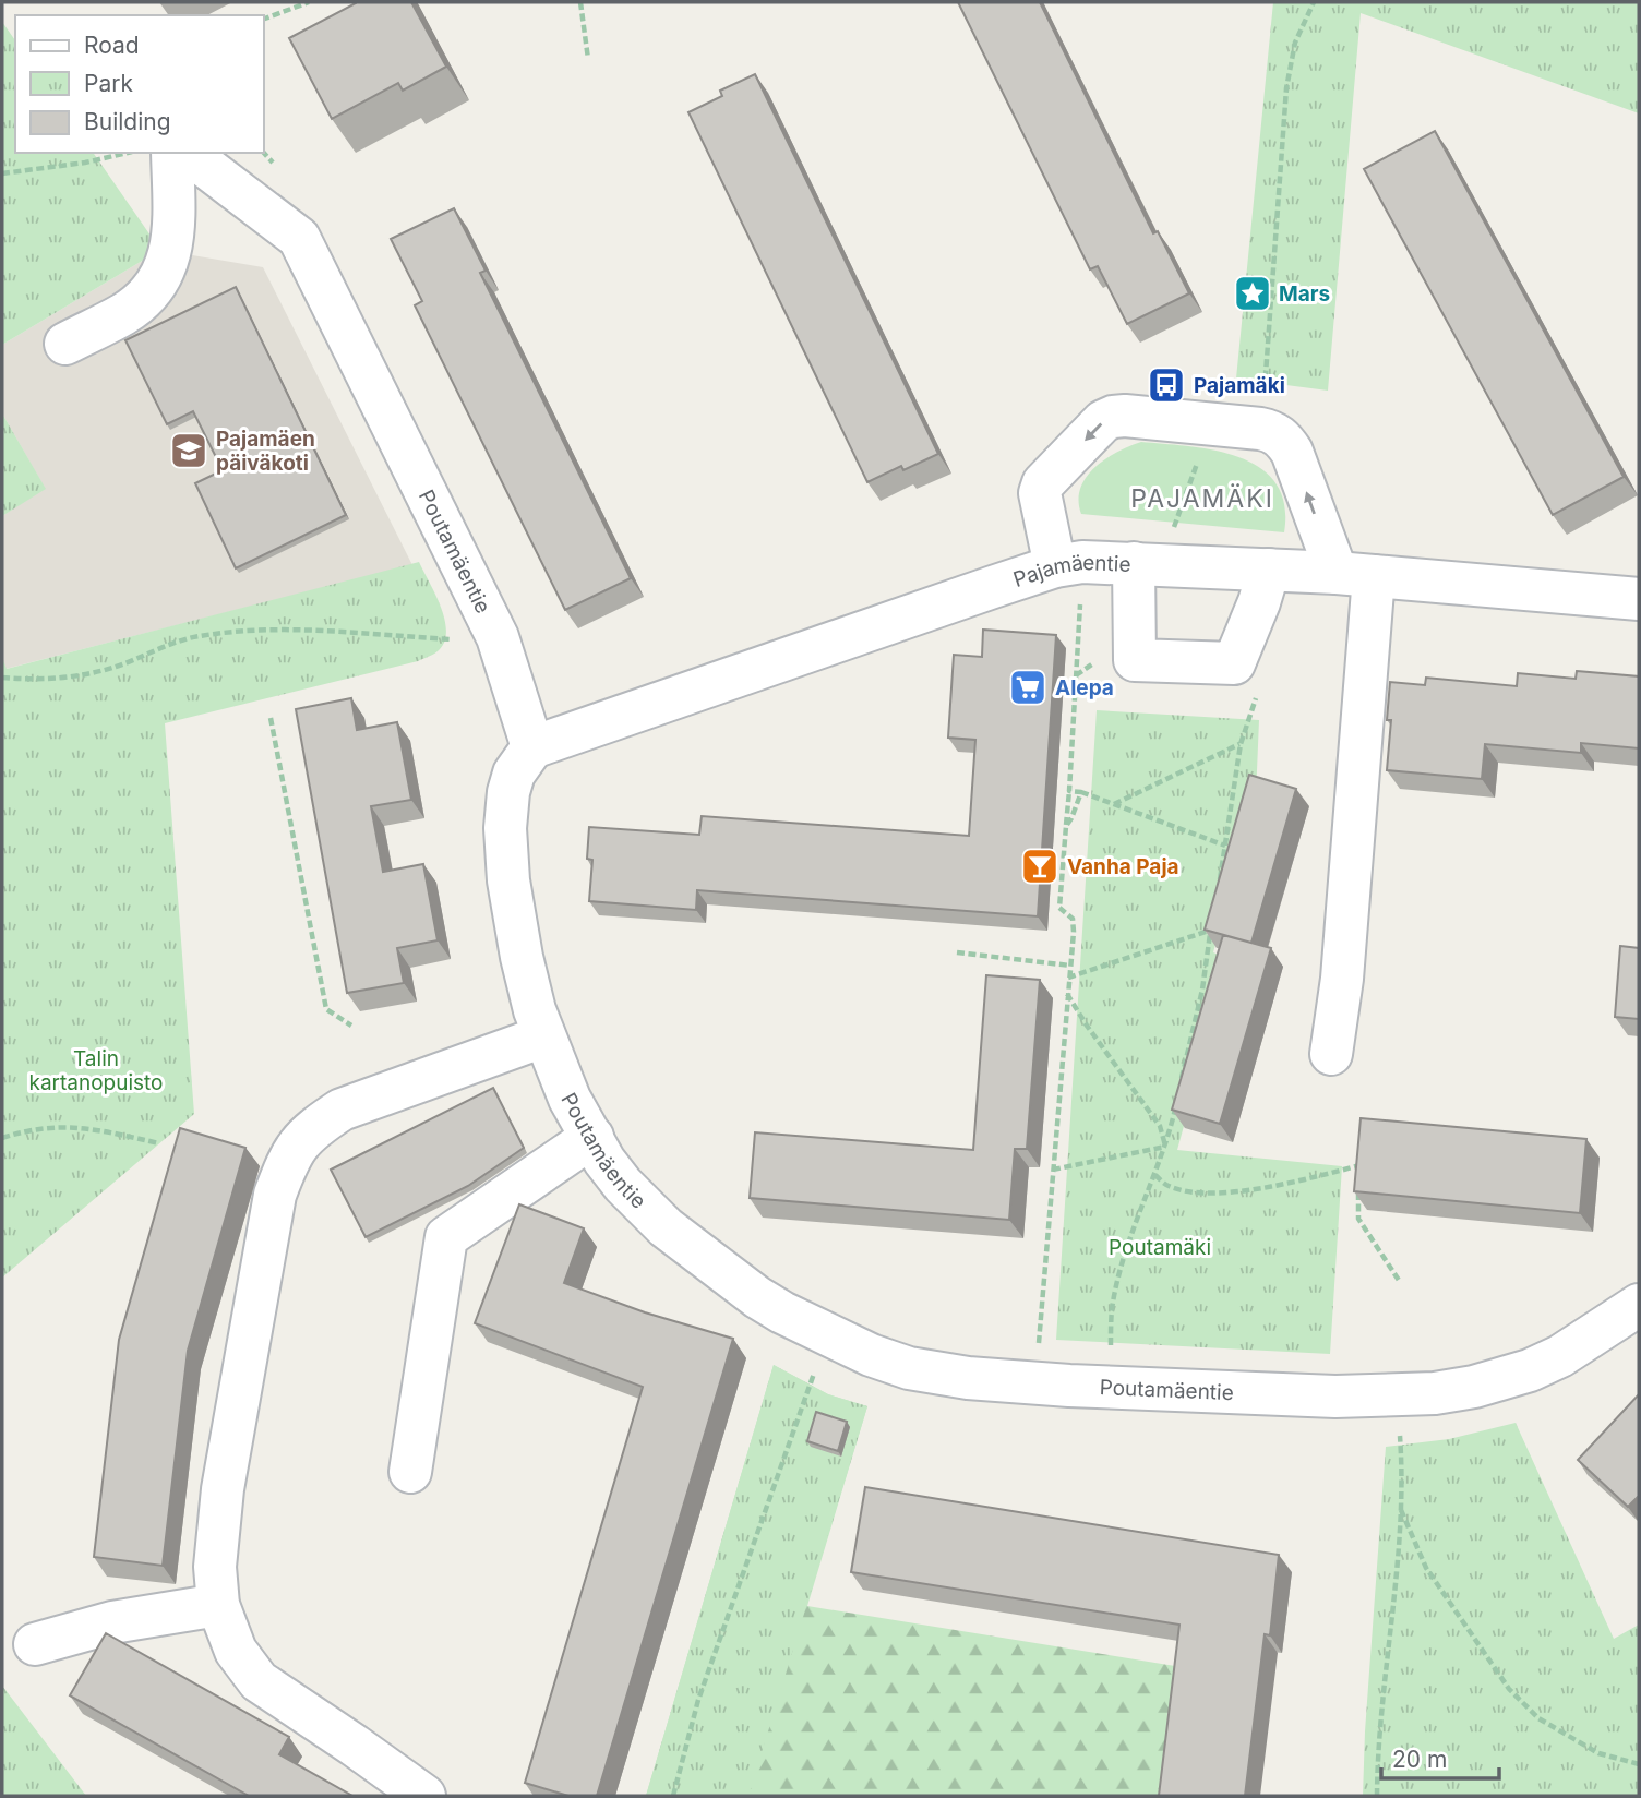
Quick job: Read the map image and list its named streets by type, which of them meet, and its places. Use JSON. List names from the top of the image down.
{
  "streets": {
    "street": ["Poutamäentie", "Pajamäentie"]
  },
  "crossings": [
    ["Poutamäentie", "Pajamäentie"]
  ],
  "districts": ["PAJAMÄKI"],
  "parks": ["Talin kartanopuisto", "Poutamäki"],
  "places": {
    "place": ["Mars"],
    "bus stop": ["Pajamäki"],
    "school or university": ["Pajamäen päiväkoti"],
    "supermarket": ["Alepa"],
    "bar": ["Vanha Paja"]
  },
  "legend": ["Road", "Park", "Building"],
  "scale_bar": "20 m"
}
